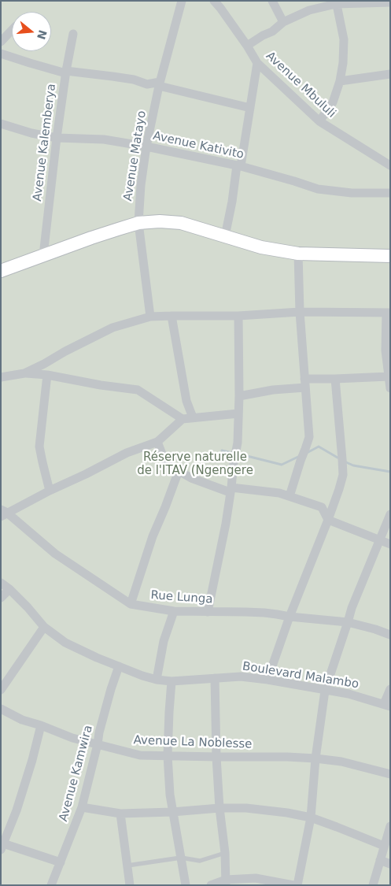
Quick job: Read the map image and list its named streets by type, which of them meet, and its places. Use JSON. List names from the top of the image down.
{
  "streets": {
    "street": [
      "Avenue Mbululi",
      "Avenue Kalemberya",
      "Avenue Kativito",
      "Avenue Matayo",
      "Rue Lunga",
      "Boulevard Malambo",
      "Avenue La Noblesse",
      "Avenue Kamwira"
    ]
  },
  "crossings": [
    ["Avenue Kalemberya", "Avenue Kativito"],
    ["Avenue Kativito", "Avenue Matayo"],
    ["Boulevard Malambo", "Avenue Kamwira"],
    ["Avenue La Noblesse", "Avenue Kamwira"]
  ],
  "parks": ["Réserve naturelle de l'ITAV (Ngengere"],
  "north": "right"
}
